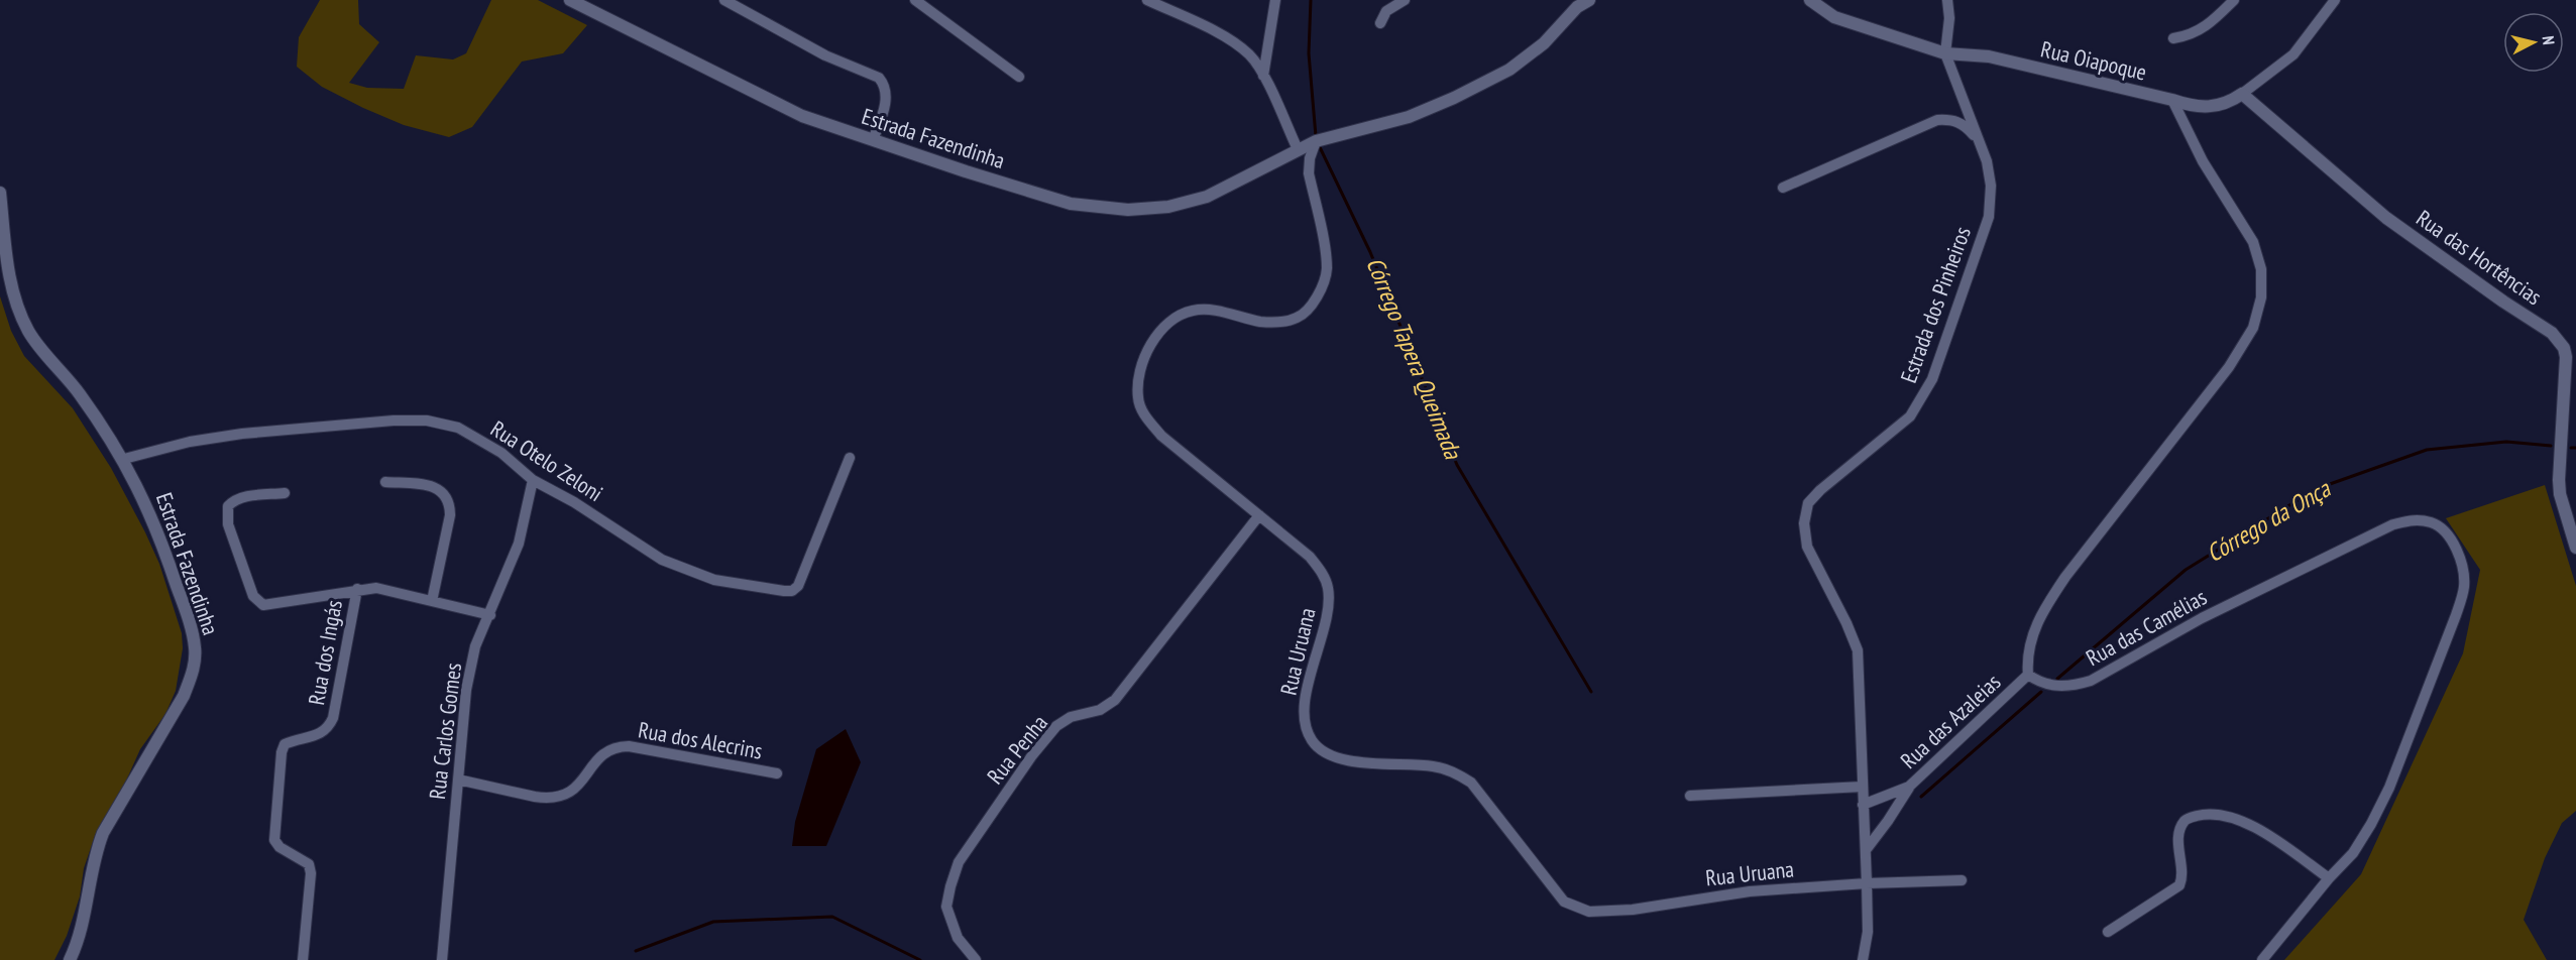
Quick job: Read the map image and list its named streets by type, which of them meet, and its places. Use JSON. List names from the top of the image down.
{
  "streets": {
    "street": [
      "Rua Oiapoque",
      "Estrada Fazendinha",
      "Rua das Hortências",
      "Estrada dos Pinheiros",
      "Rua Otelo Zeloni",
      "Rua das Camélias",
      "Rua Uruana",
      "Rua dos Ingás",
      "Rua das Azaleias",
      "Rua Carlos Gomes",
      "Rua dos Alecrins",
      "Rua Penha"
    ]
  },
  "crossings": [
    ["Rua Oiapoque", "Rua das Hortências"],
    ["Rua Oiapoque", "Estrada dos Pinheiros"],
    ["Estrada Fazendinha", "Rua Otelo Zeloni"],
    ["Estrada Fazendinha", "Rua Uruana"],
    ["Estrada dos Pinheiros", "Rua Uruana"],
    ["Estrada dos Pinheiros", "Rua das Azaleias"],
    ["Rua Otelo Zeloni", "Rua Carlos Gomes"],
    ["Rua das Camélias", "Rua das Azaleias"],
    ["Rua Uruana", "Rua Penha"],
    ["Rua Carlos Gomes", "Rua dos Alecrins"]
  ],
  "water": ["Córrego Tapera Queimada", "Córrego da Onça"],
  "north": "right"
}
